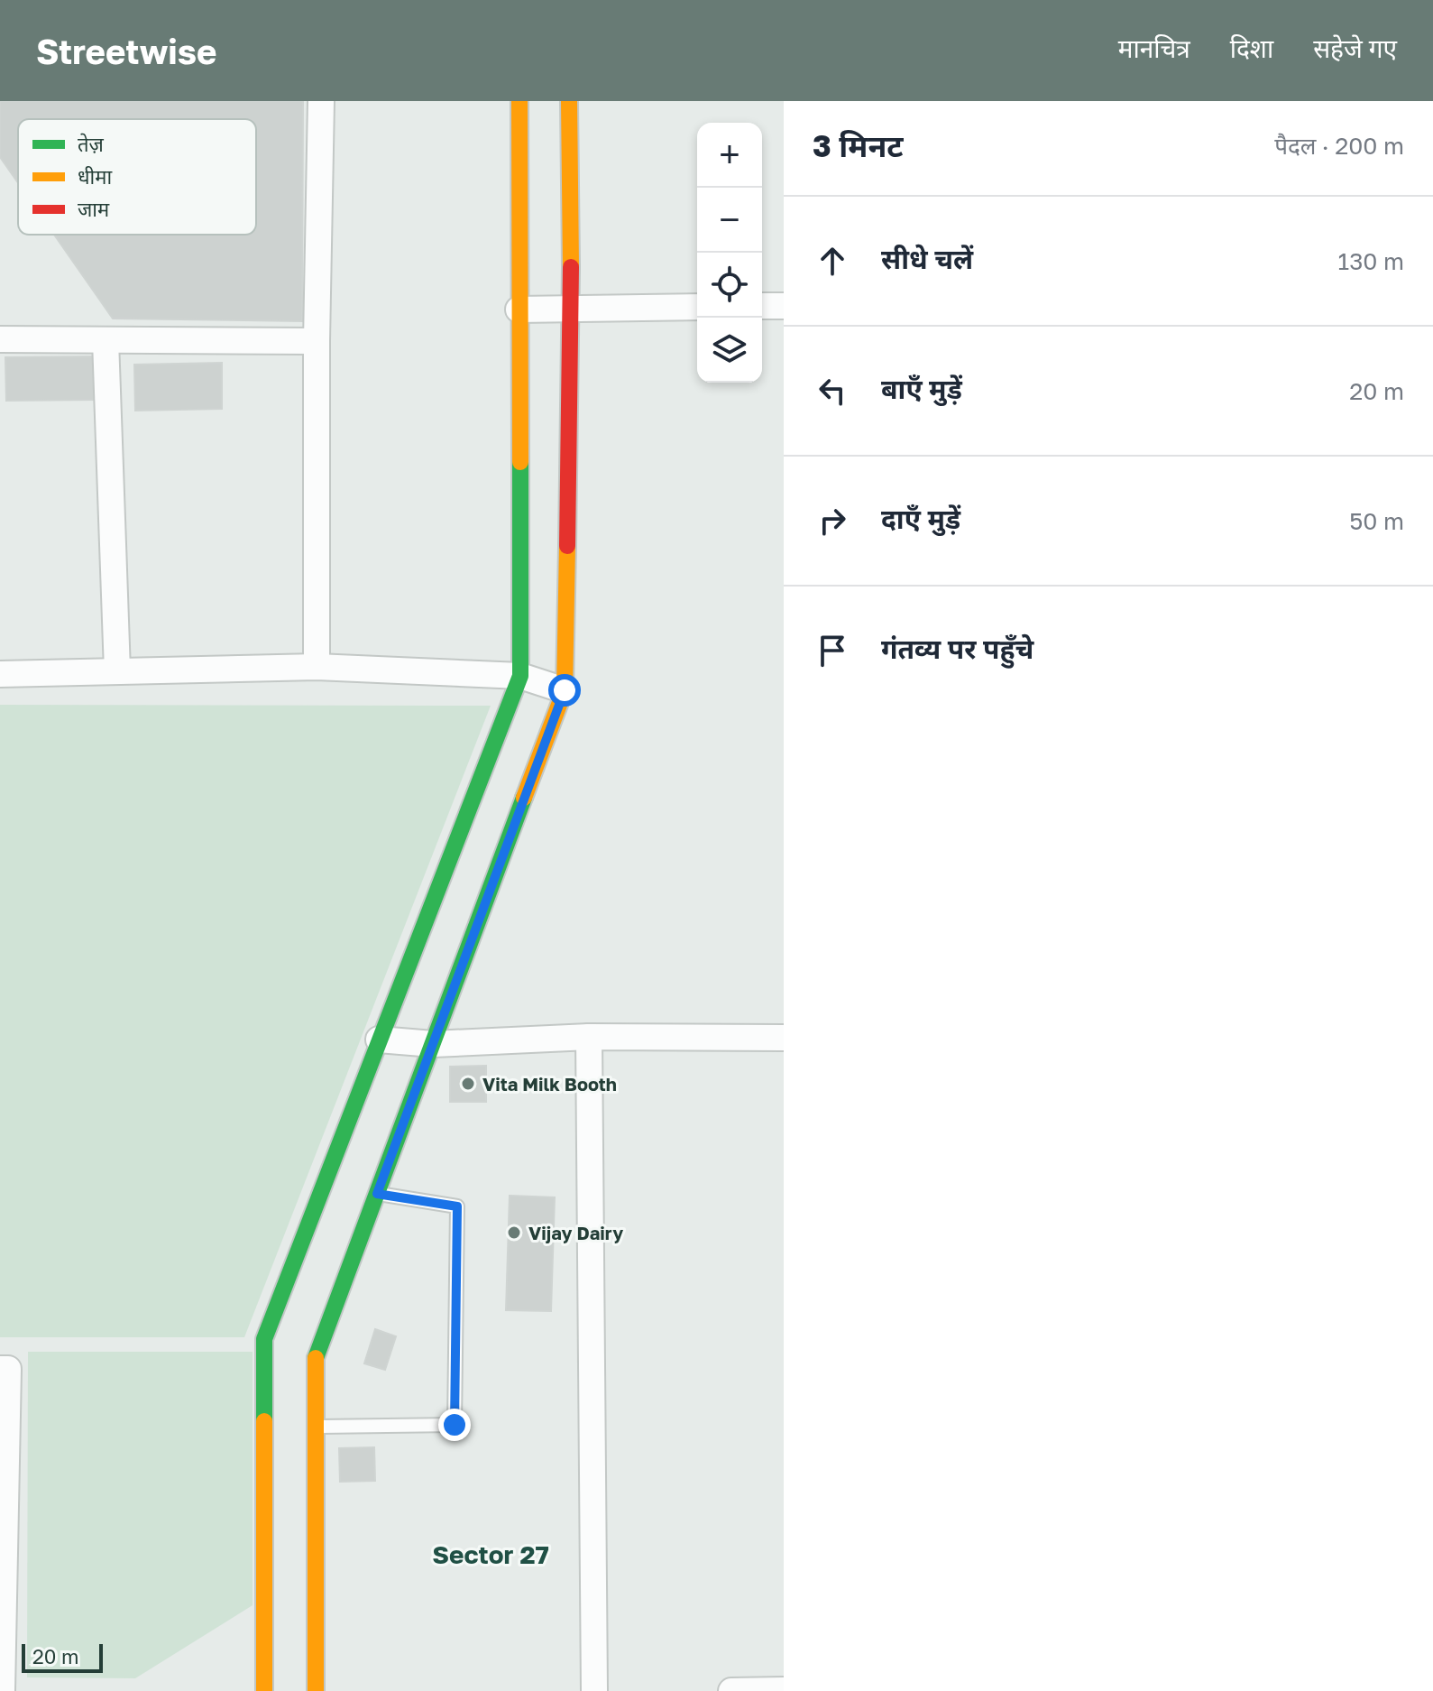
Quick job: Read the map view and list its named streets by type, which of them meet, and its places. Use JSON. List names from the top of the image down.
{
  "districts": ["Sector 27"],
  "places": ["Vita Milk Booth", "Vijay Dairy"],
  "legend": ["तेज़", "धीमा", "जाम"],
  "scale_bar": "20 m",
  "page": {
    "header": "Streetwise",
    "nav": ["मानचित्र", "दिशा", "सहेजे गए"],
    "heading": ["3 मिनट", "पैदल · 200 m"],
    "map_buttons": ["+", "−"],
    "list": [
      ["सीधे चलें", "130 m"],
      ["बाएँ मुड़ें", "20 m"],
      ["दाएँ मुड़ें", "50 m"],
      "गंतव्य पर पहुँचे"
    ],
    "scale": "20 m"
  }
}
